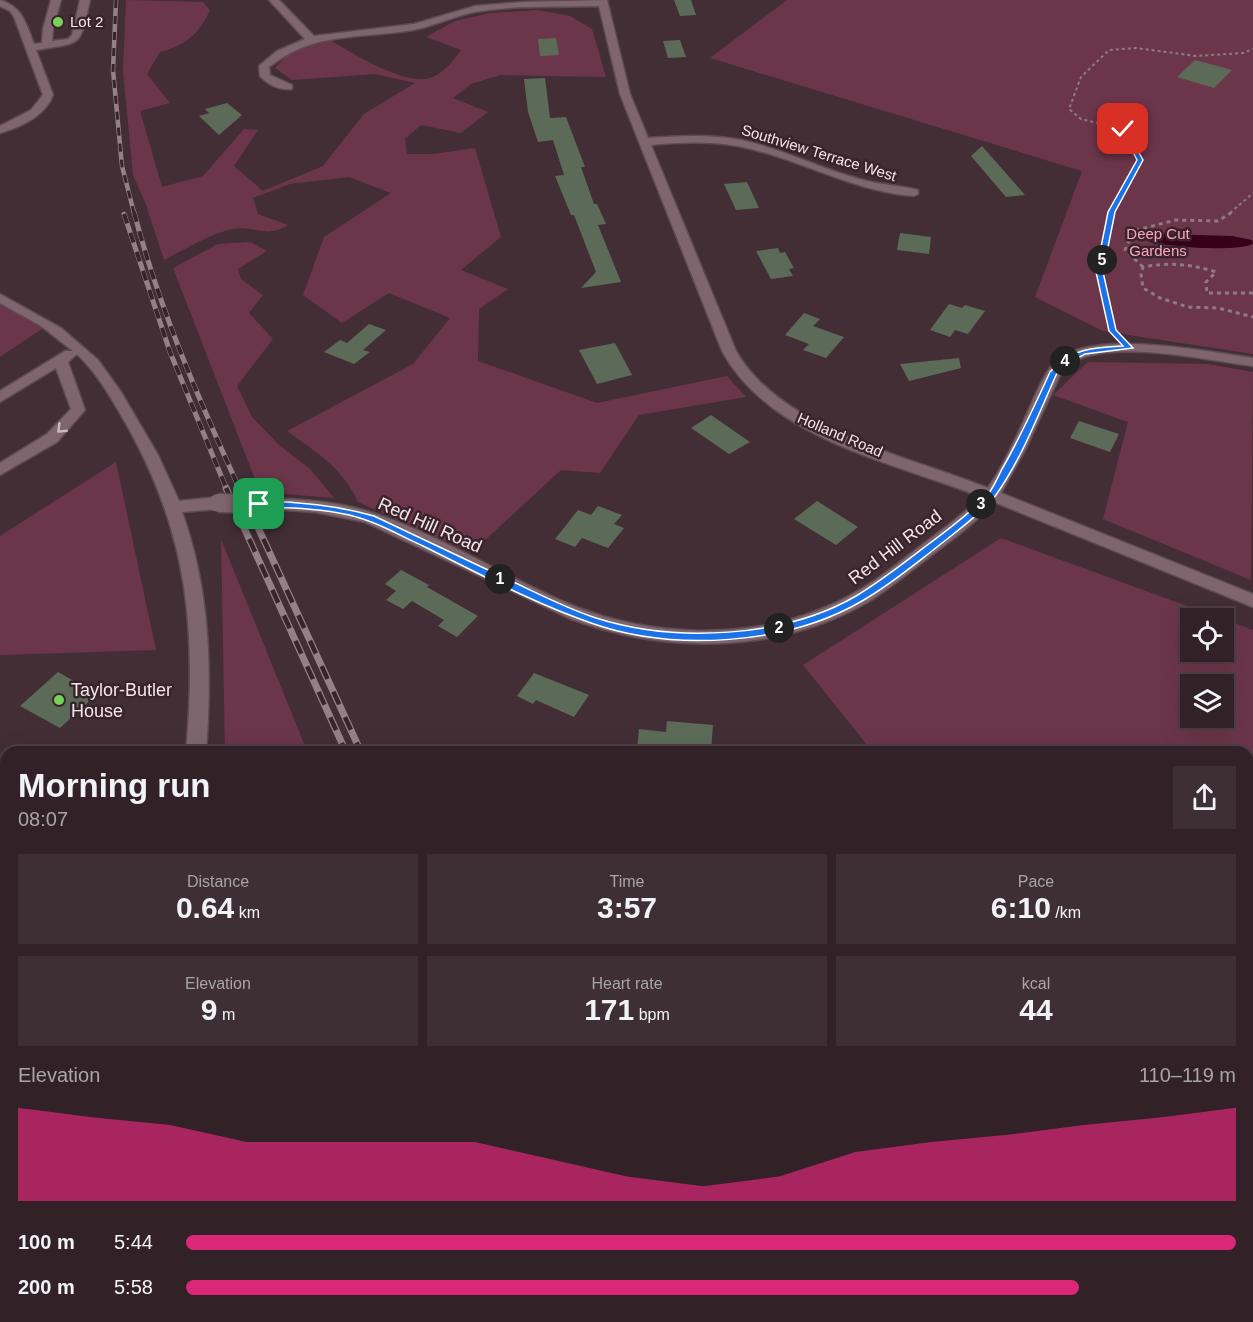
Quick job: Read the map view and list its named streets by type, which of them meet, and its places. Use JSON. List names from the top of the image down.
{
  "streets": {
    "street": ["Southview Terrace West", "Holland Road", "Red Hill Road"]
  },
  "crossings": [
    ["Southview Terrace West", "Holland Road"],
    ["Holland Road", "Red Hill Road"]
  ],
  "parks": ["Deep Cut Gardens"],
  "places": ["Lot 2", "Taylor-Butler House"],
  "page": {
    "pins": [
      "5",
      "4",
      "3",
      "1",
      "2"
    ],
    "heading": ["Morning run", "08:07"],
    "stats": [
      ["Distance", "0.64 km"],
      ["Time", "3:57"],
      ["Pace", "6:10 /km"],
      ["Elevation", "9 m"],
      ["Heart rate", "171 bpm"],
      ["kcal", "44"]
    ],
    "chart": ["Elevation", "110–119 m"],
    "list": [
      {
        "name": "100 m",
        "note": "5:44"
      },
      {
        "name": "200 m",
        "note": "5:58"
      }
    ]
  }
}
